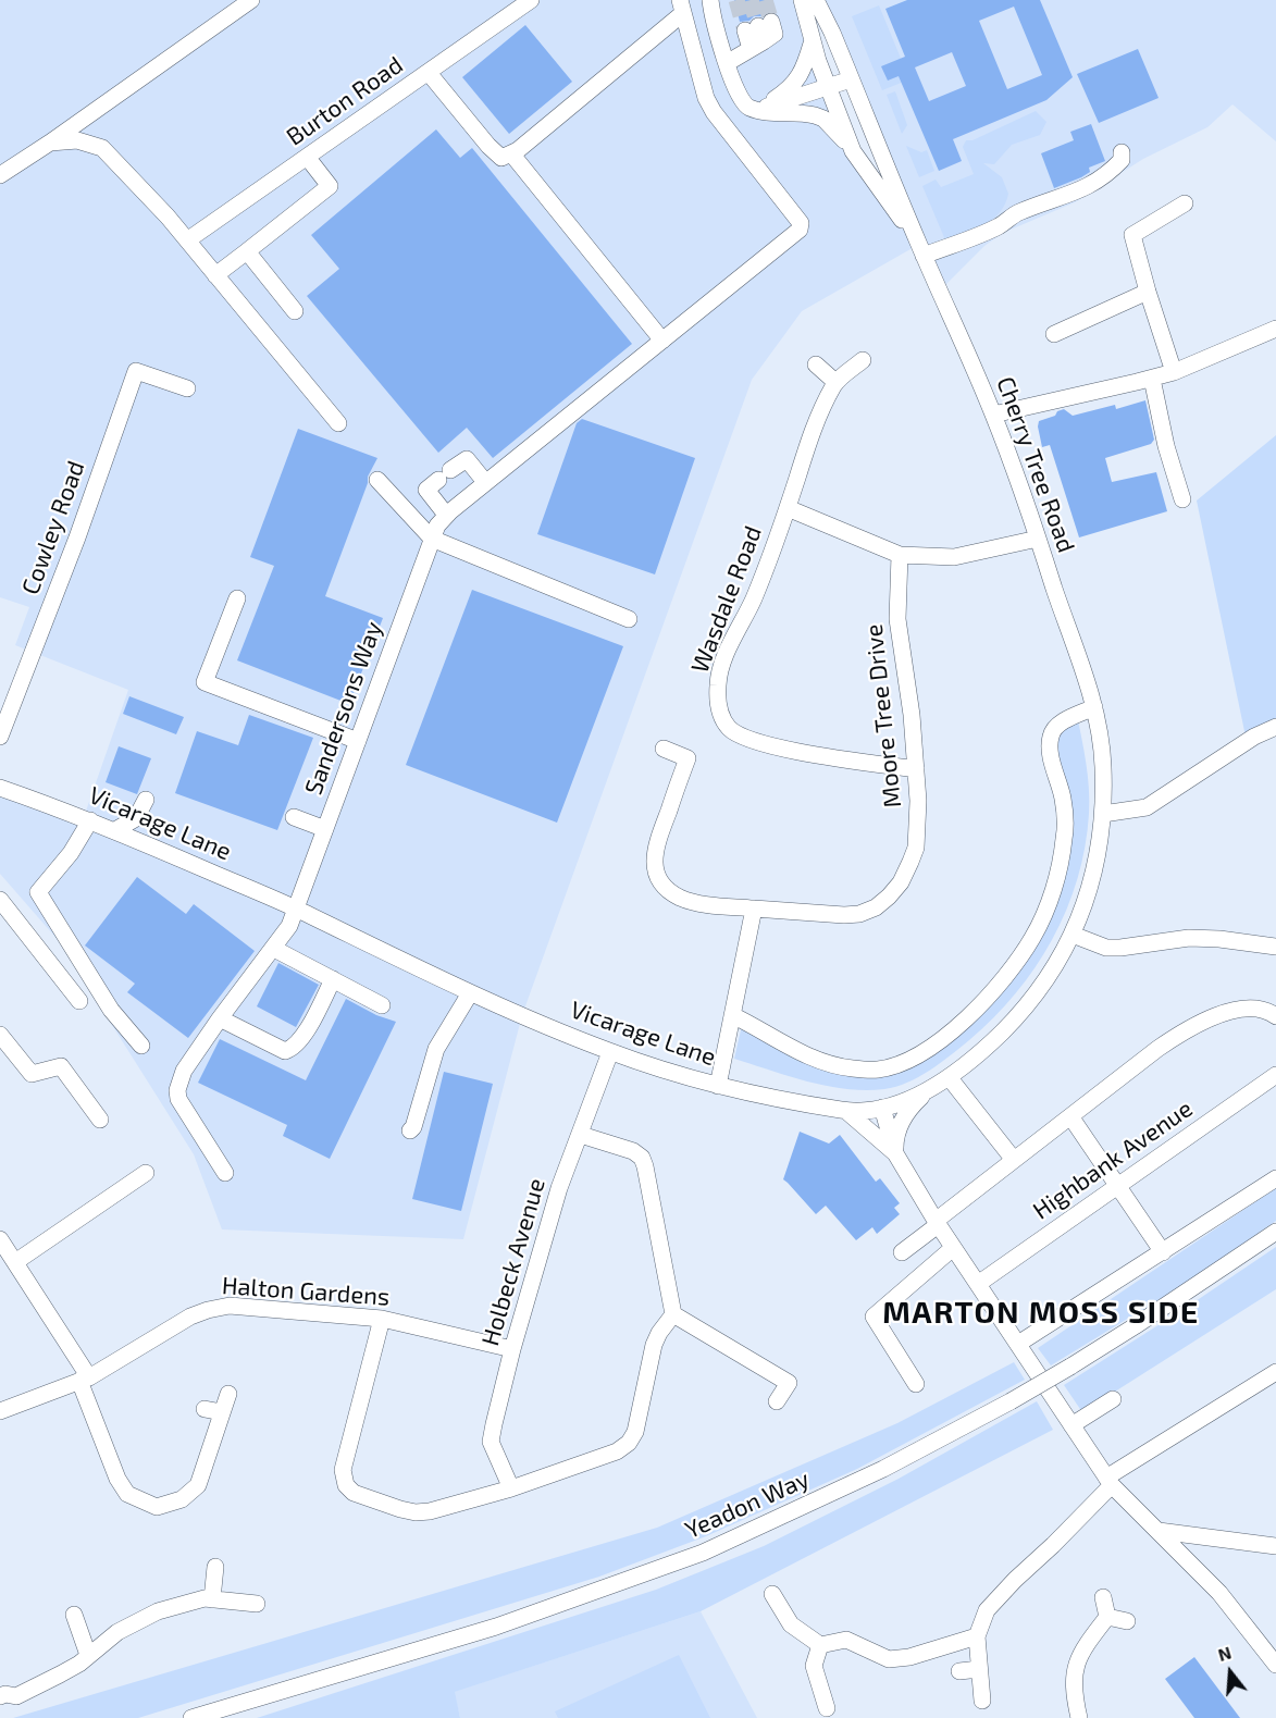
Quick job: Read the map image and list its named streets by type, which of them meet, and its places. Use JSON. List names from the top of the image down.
{
  "streets": {
    "street": [
      "Burton Road",
      "Cherry Tree Road",
      "Cowley Road",
      "Wasdale Road",
      "Sandersons Way",
      "Moore Tree Drive",
      "Vicarage Lane",
      "Highbank Avenue",
      "Holbeck Avenue",
      "Halton Gardens",
      "Yeadon Way"
    ]
  },
  "crossings": [
    ["Cherry Tree Road", "Vicarage Lane"],
    ["Wasdale Road", "Moore Tree Drive"],
    ["Sandersons Way", "Vicarage Lane"],
    ["Vicarage Lane", "Holbeck Avenue"],
    ["Holbeck Avenue", "Halton Gardens"]
  ],
  "districts": ["MARTON MOSS SIDE"],
  "north": "top"
}
